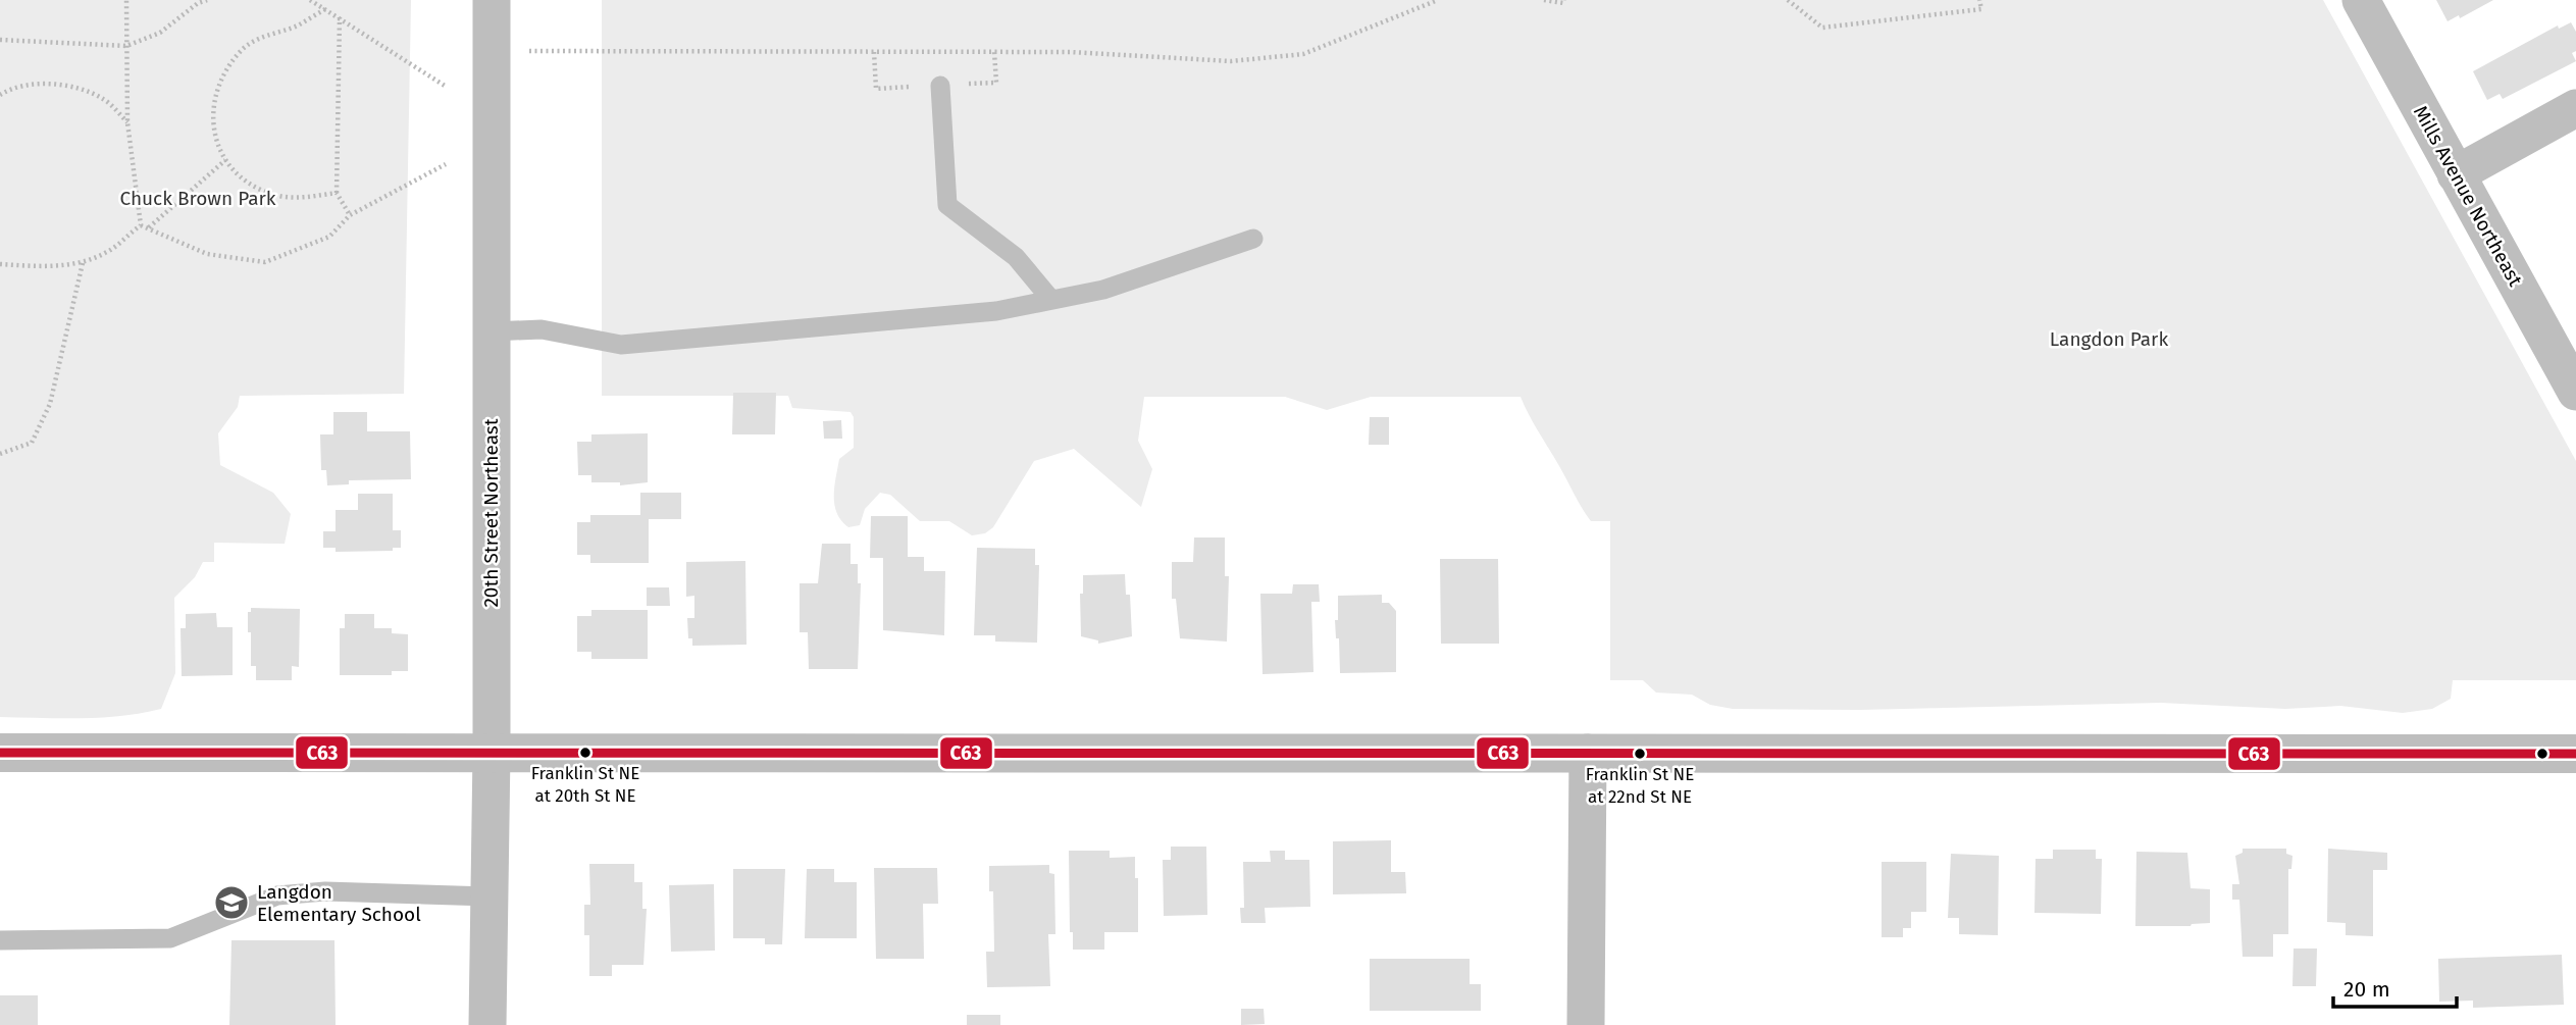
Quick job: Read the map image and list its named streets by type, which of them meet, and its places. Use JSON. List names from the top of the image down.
{
  "streets": {
    "street": ["Mills Avenue Northeast", "20th Street Northeast"]
  },
  "parks": ["Chuck Brown Park", "Langdon Park"],
  "places": {
    "other": ["Franklin St NE at 20th St NE", "Franklin St NE at 22nd St NE"],
    "school or university": ["Langdon Elementary School"]
  },
  "lines": ["transit line C63"],
  "scale_bar": "20 m"
}
